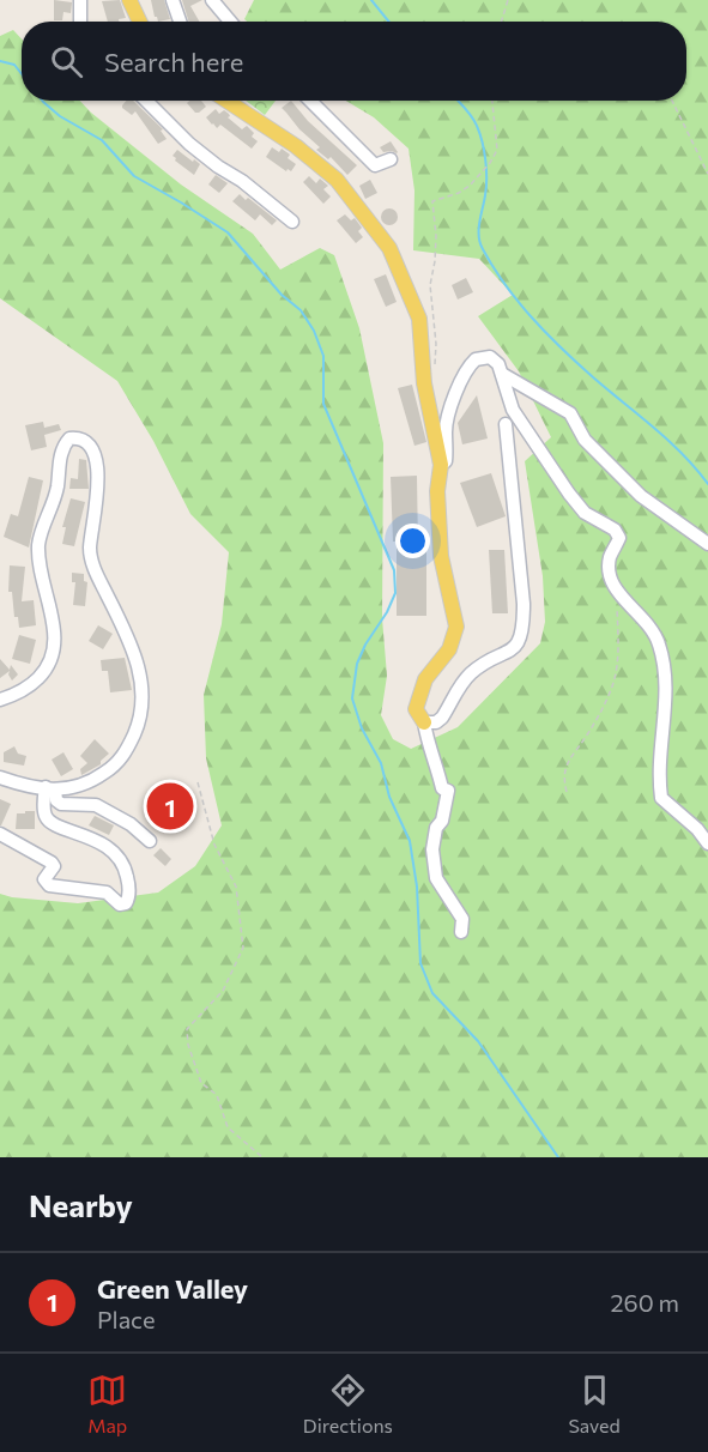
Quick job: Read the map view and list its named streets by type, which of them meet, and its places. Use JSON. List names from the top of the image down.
{
  "page": {
    "search": "Search here",
    "pins": "1",
    "heading": "Nearby",
    "list": [
      {
        "mark": "1",
        "name": "Green Valley",
        "note": "Place",
        "value": "260 m"
      }
    ],
    "nav": ["Map", "Directions", "Saved"]
  }
}
